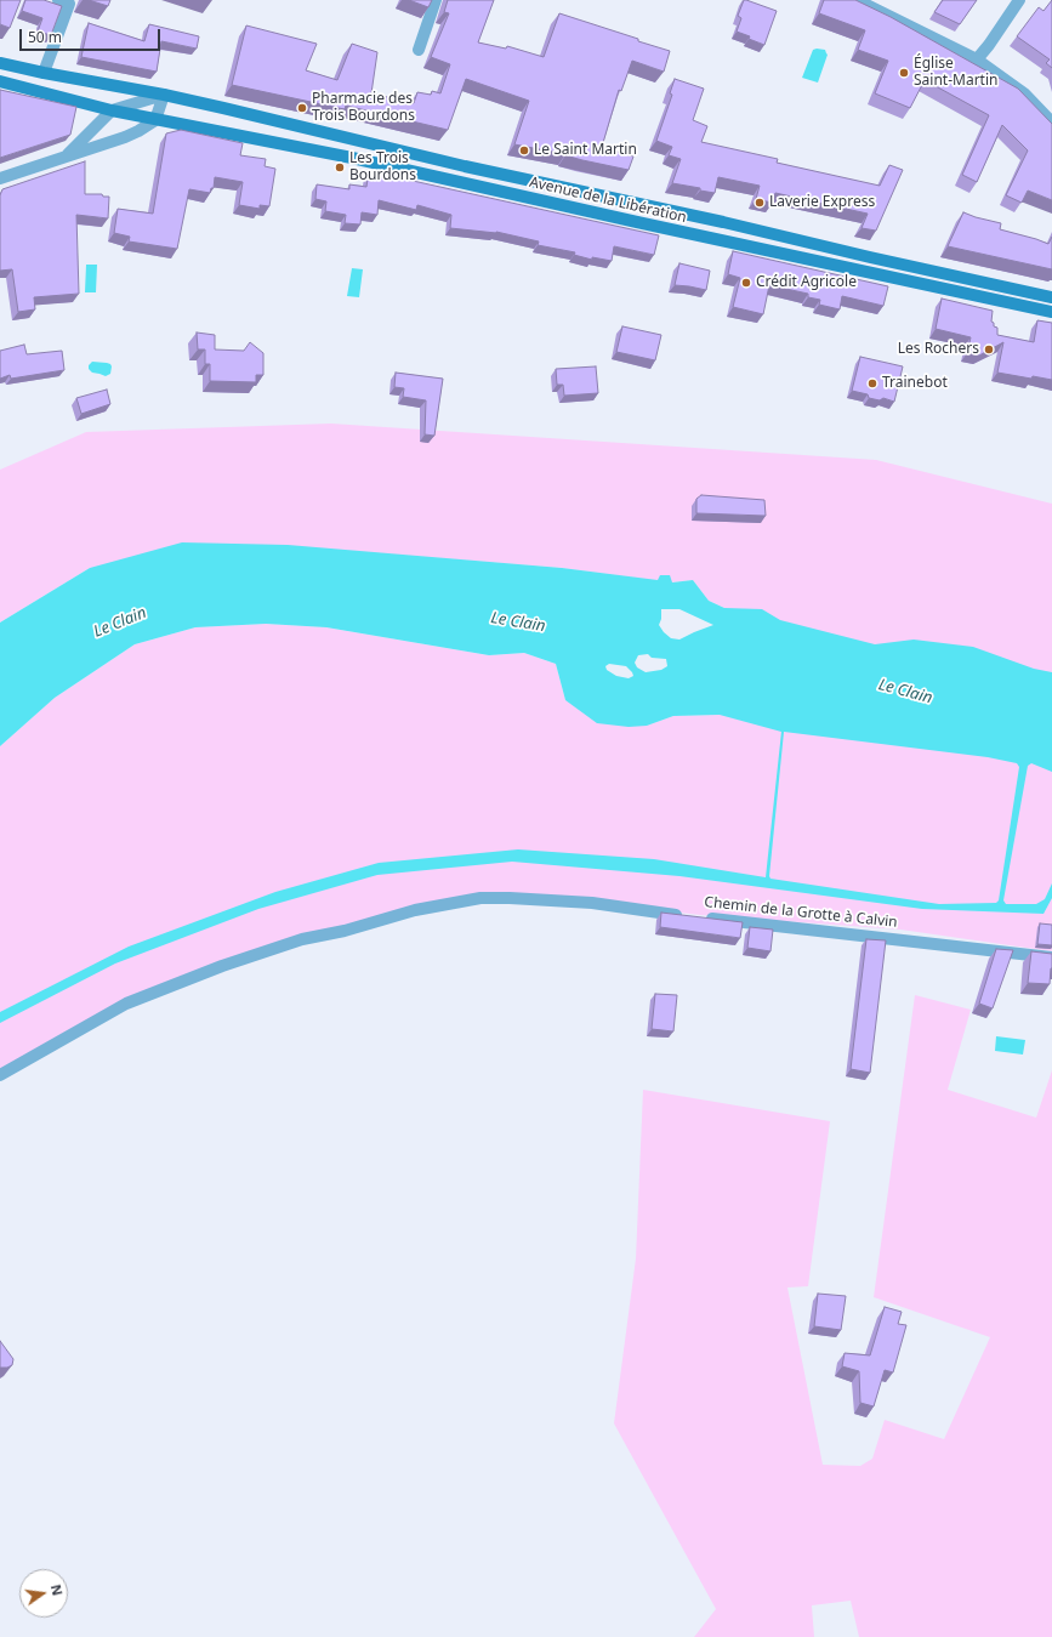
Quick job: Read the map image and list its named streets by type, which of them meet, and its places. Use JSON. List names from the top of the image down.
{
  "streets": {
    "main road": ["Avenue de la Libération"],
    "street": ["Chemin de la Grotte à Calvin"]
  },
  "water": ["Le Clain"],
  "places": [
    "Église Saint-Martin",
    "Pharmacie des Trois Bourdons",
    "Le Saint Martin",
    "Les Trois Bourdons",
    "Laverie Express",
    "Crédit Agricole",
    "Les Rochers",
    "Trainebot"
  ],
  "scale_bar": "50 m",
  "north": "right"
}
